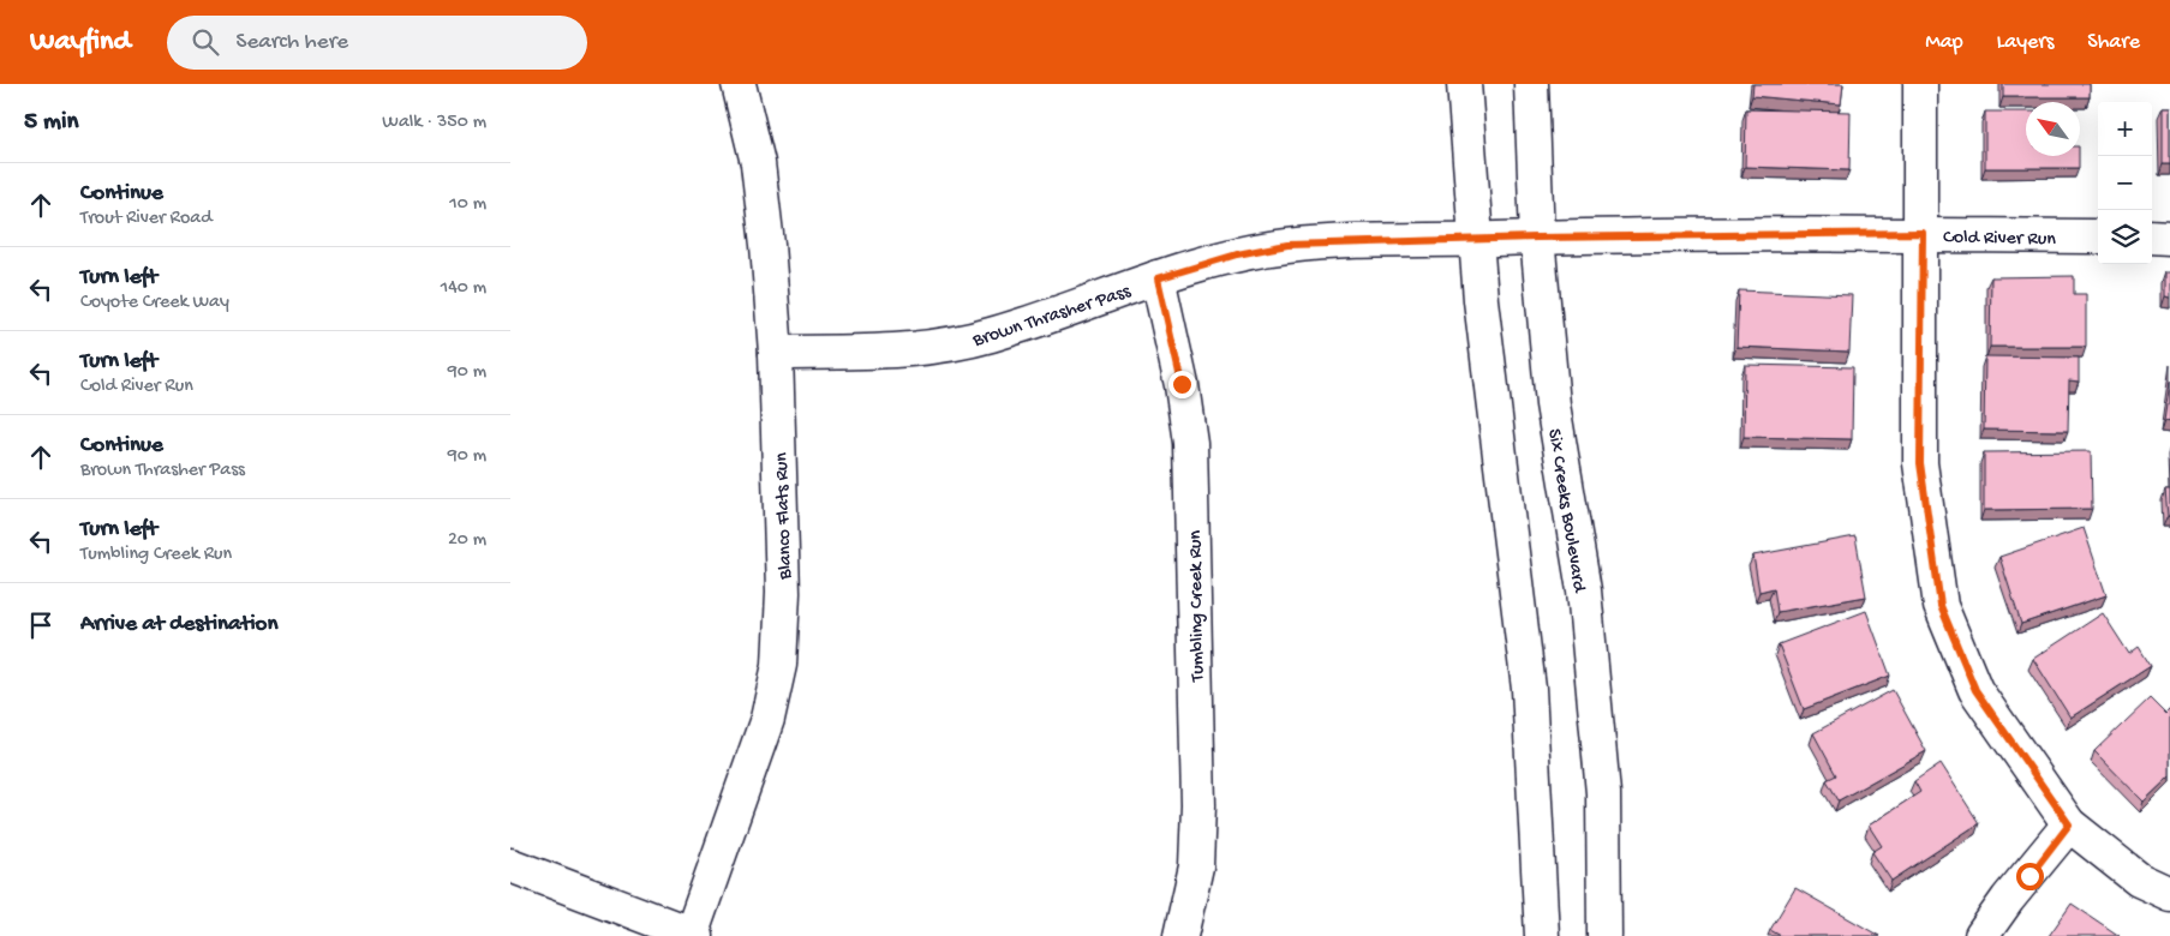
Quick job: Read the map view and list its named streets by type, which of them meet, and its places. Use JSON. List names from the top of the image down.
{
  "streets": {
    "street": [
      "Cold River Run",
      "Brown Thrasher Pass",
      "Six Creeks Boulevard",
      "Blanco Flats Run",
      "Tumbling Creek Run"
    ]
  },
  "crossings": [
    ["Cold River Run", "Brown Thrasher Pass"],
    ["Cold River Run", "Six Creeks Boulevard"],
    ["Brown Thrasher Pass", "Six Creeks Boulevard"],
    ["Brown Thrasher Pass", "Blanco Flats Run"],
    ["Brown Thrasher Pass", "Tumbling Creek Run"]
  ],
  "north": "top left",
  "page": {
    "header": "Wayfind",
    "search": "Search here",
    "nav": ["Map", "Layers", "Share"],
    "heading": ["5 min", "Walk · 350 m"],
    "map_buttons": ["+", "−"],
    "list": [
      ["Continue", "Trout River Road", "10 m"],
      ["Turn left", "Coyote Creek Way", "140 m"],
      ["Turn left", "Cold River Run", "90 m"],
      ["Continue", "Brown Thrasher Pass", "90 m"],
      ["Turn left", "Tumbling Creek Run", "20 m"],
      "Arrive at destination"
    ]
  }
}
